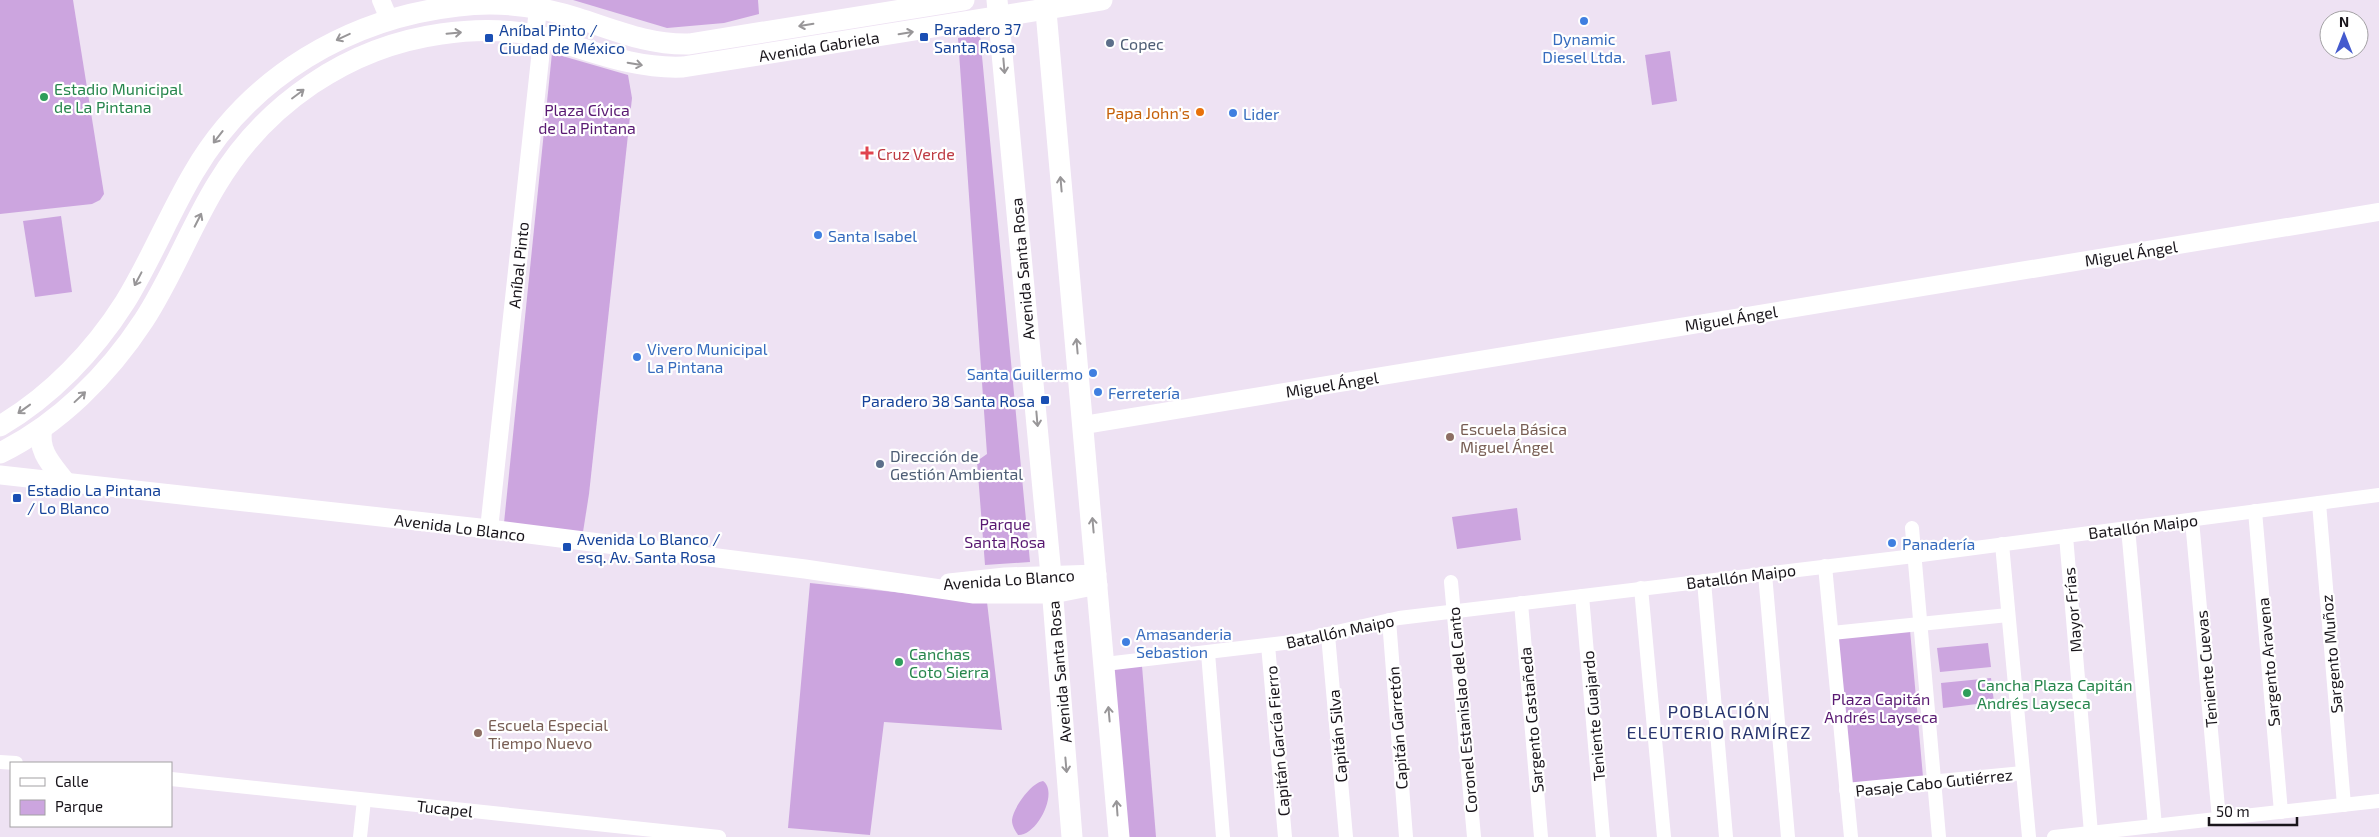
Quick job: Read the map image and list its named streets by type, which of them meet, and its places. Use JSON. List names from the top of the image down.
{
  "streets": {
    "main road": ["Avenida Gabriela", "Avenida Santa Rosa", "Avenida Lo Blanco"],
    "street": [
      "Miguel Ángel",
      "Aníbal Pinto",
      "Batallón Maipo",
      "Mayor Frías",
      "Sargento Muñoz",
      "Sargento Aravena",
      "Teniente Cuevas",
      "Coronel Estanislao del Canto",
      "Teniente Guajardo",
      "Sargento Castañeda",
      "Capitán Garretón",
      "Capitán Silva",
      "Capitán García Fierro",
      "Pasaje Cabo Gutiérrez",
      "Tucapel"
    ]
  },
  "crossings": [
    ["Avenida Gabriela", "Aníbal Pinto"],
    ["Avenida Gabriela", "Avenida Santa Rosa"],
    ["Aníbal Pinto", "Avenida Lo Blanco"],
    ["Avenida Santa Rosa", "Avenida Lo Blanco"],
    ["Batallón Maipo", "Mayor Frías"],
    ["Batallón Maipo", "Sargento Muñoz"],
    ["Batallón Maipo", "Sargento Aravena"],
    ["Batallón Maipo", "Teniente Cuevas"],
    ["Batallón Maipo", "Coronel Estanislao del Canto"],
    ["Batallón Maipo", "Teniente Guajardo"],
    ["Batallón Maipo", "Sargento Castañeda"],
    ["Batallón Maipo", "Capitán Garretón"],
    ["Batallón Maipo", "Capitán Silva"],
    ["Batallón Maipo", "Capitán García Fierro"]
  ],
  "districts": ["POBLACIÓN ELEUTERIO RAMÍREZ"],
  "parks": ["Plaza Cívica de La Pintana", "Parque Santa Rosa", "Plaza Capitán Andrés Layseca"],
  "places": {
    "other": [
      "Dynamic Diesel Ltda.",
      "Copec",
      "Estadio Municipal de La Pintana",
      "Papa John's",
      "Lider",
      "Santa Isabel",
      "Vivero Municipal La Pintana",
      "Santa Guillermo",
      "Ferretería",
      "Escuela Básica Miguel Ángel",
      "Dirección de Gestión Ambiental",
      "Panadería",
      "Amasanderia Sebastion",
      "Canchas Coto Sierra",
      "Cancha Plaza Capitán Andrés Layseca",
      "Escuela Especial Tiempo Nuevo"
    ],
    "transit": [
      "Paradero 37 Santa Rosa",
      "Aníbal Pinto / Ciudad de México",
      "Paradero 38 Santa Rosa",
      "Estadio La Pintana / Lo Blanco",
      "Avenida Lo Blanco / esq. Av. Santa Rosa"
    ],
    "health": ["Cruz Verde"]
  },
  "legend": ["Calle", "Parque"],
  "scale_bar": "50 m",
  "north": "top"
}
